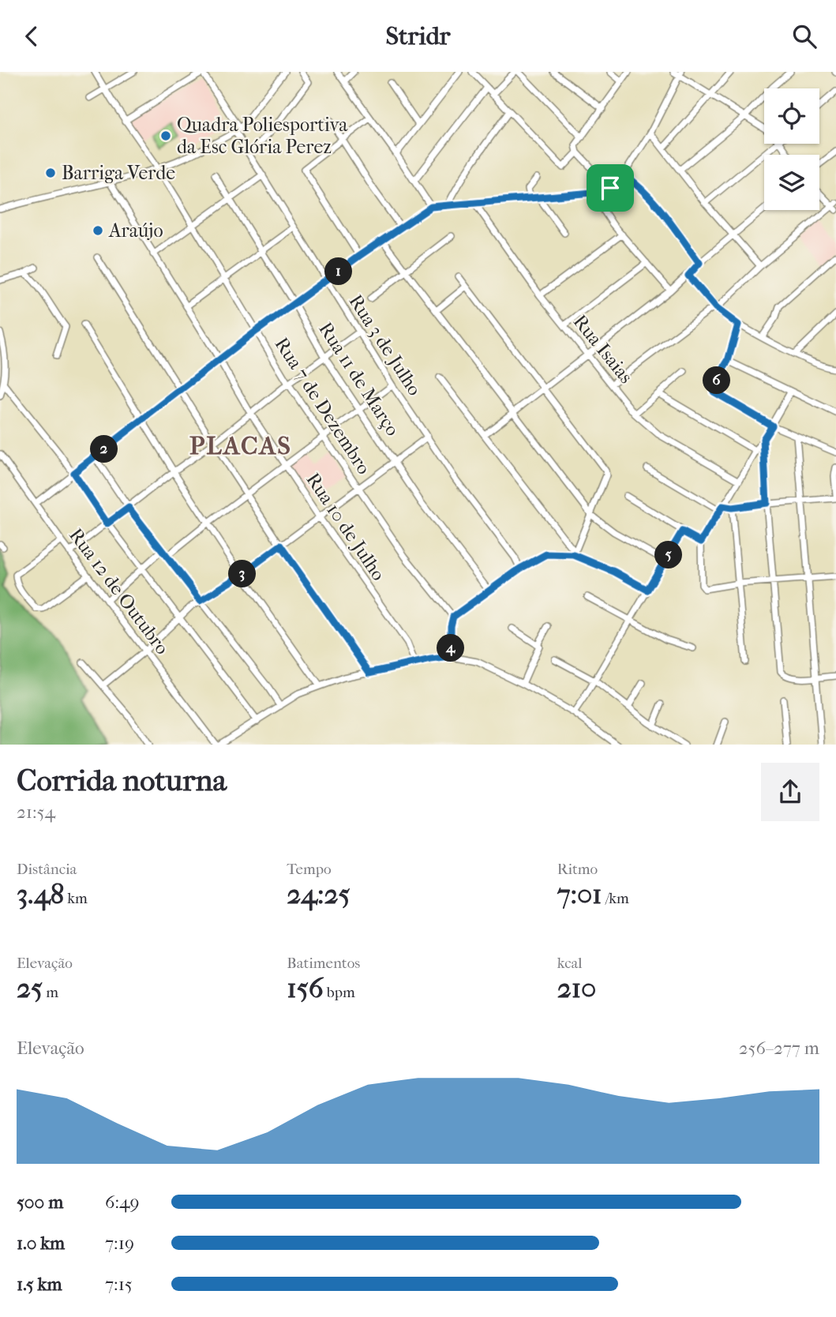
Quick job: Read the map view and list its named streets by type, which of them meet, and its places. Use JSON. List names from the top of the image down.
{
  "streets": {
    "street": [
      "Rua 3 de Julho",
      "Rua Isaias",
      "Rua 11 de Março",
      "Rua 7 de Dezembro",
      "Rua 10 de Julho",
      "Rua 12 de Outubro"
    ]
  },
  "districts": ["PLACAS"],
  "places": ["Quadra Poliesportiva da Esc Glória Perez", "Barriga Verde", "Araújo"],
  "page": {
    "header": "Stridr",
    "pins": [
      "1",
      "6",
      "2",
      "5",
      "3",
      "4"
    ],
    "heading": ["Corrida noturna", "21:54"],
    "stats": [
      ["Distância", "3.48 km"],
      ["Tempo", "24:25"],
      ["Ritmo", "7:01 /km"],
      ["Elevação", "25 m"],
      ["Batimentos", "156 bpm"],
      ["kcal", "210"]
    ],
    "chart": ["Elevação", "256–277 m"],
    "list": [
      {
        "name": "500 m",
        "note": "6:49"
      },
      {
        "name": "1.0 km",
        "note": "7:19"
      },
      {
        "name": "1.5 km",
        "note": "7:15"
      }
    ]
  }
}
